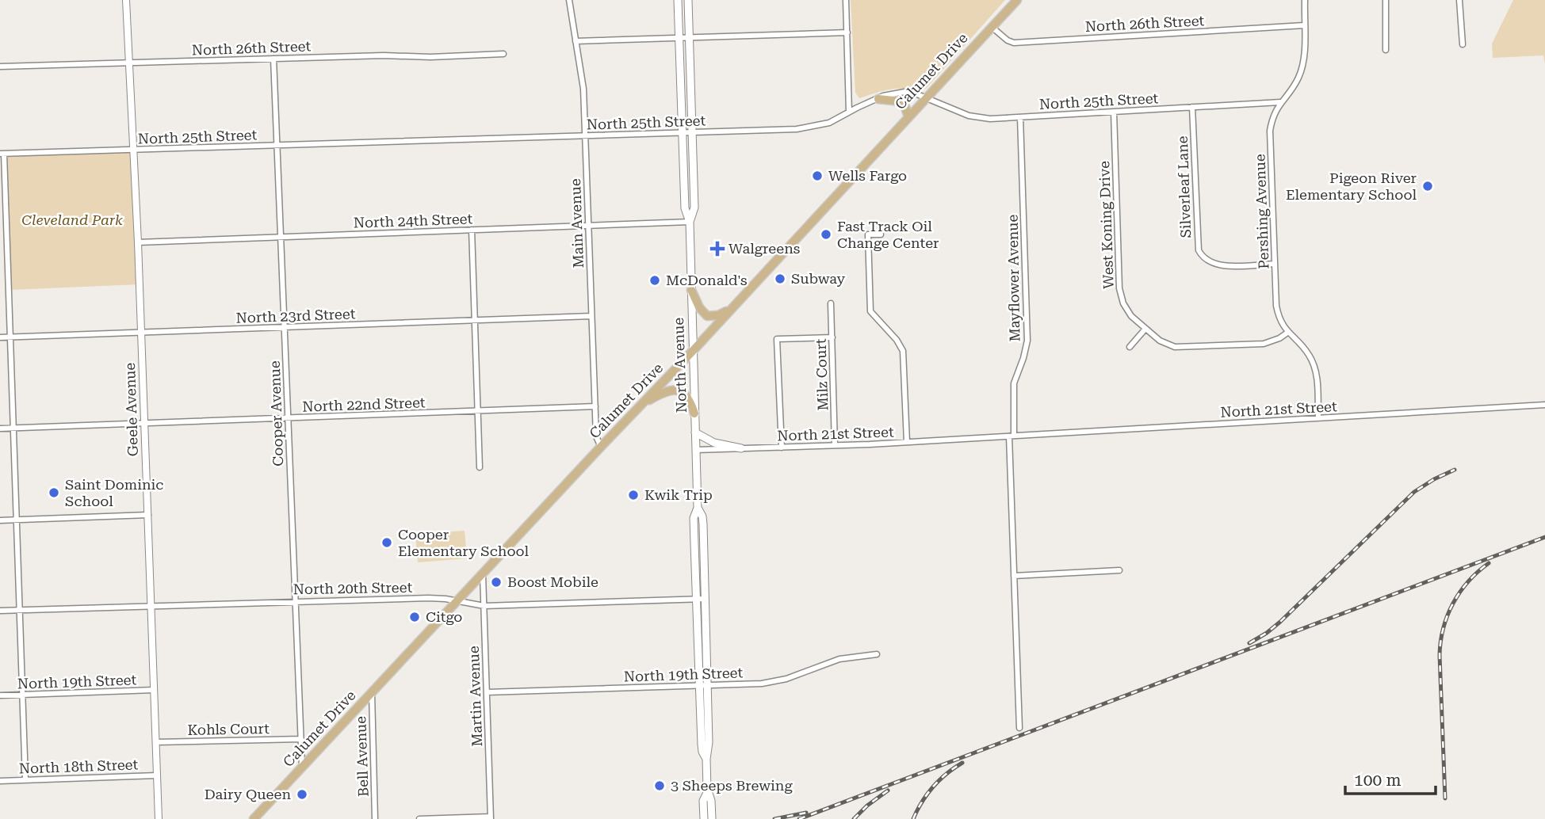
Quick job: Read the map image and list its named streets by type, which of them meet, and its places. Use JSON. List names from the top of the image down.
{
  "streets": {
    "main road": ["Calumet Drive", "North Avenue"],
    "street": [
      "North 26th Street",
      "North 25th Street",
      "Silverleaf Lane",
      "Pershing Avenue",
      "North 24th Street",
      "Main Avenue",
      "West Koning Drive",
      "Mayflower Avenue",
      "North 23rd Street",
      "Milz Court",
      "North 22nd Street",
      "Geele Avenue",
      "North 21st Street",
      "Cooper Avenue",
      "North 20th Street",
      "North 19th Street",
      "Martin Avenue",
      "Kohls Court",
      "Bell Avenue",
      "North 18th Street"
    ]
  },
  "crossings": [
    ["North 26th Street", "Calumet Drive"],
    ["North 26th Street", "Pershing Avenue"],
    ["North 26th Street", "Geele Avenue"],
    ["North 26th Street", "Cooper Avenue"],
    ["Calumet Drive", "North 25th Street"],
    ["Calumet Drive", "Main Avenue"],
    ["Calumet Drive", "North Avenue"],
    ["Calumet Drive", "Cooper Avenue"],
    ["Calumet Drive", "North 20th Street"],
    ["Calumet Drive", "Martin Avenue"],
    ["Calumet Drive", "Bell Avenue"],
    ["North 25th Street", "Silverleaf Lane"],
    ["North 25th Street", "Pershing Avenue"],
    ["North 25th Street", "Main Avenue"],
    ["North 25th Street", "West Koning Drive"],
    ["North 25th Street", "Mayflower Avenue"],
    ["North 25th Street", "North Avenue"],
    ["North 25th Street", "Geele Avenue"],
    ["North 25th Street", "Cooper Avenue"],
    ["Silverleaf Lane", "Pershing Avenue"],
    ["Pershing Avenue", "West Koning Drive"],
    ["Pershing Avenue", "North 21st Street"],
    ["North 24th Street", "Main Avenue"],
    ["North 24th Street", "North Avenue"],
    ["North 24th Street", "Geele Avenue"],
    ["North 24th Street", "Cooper Avenue"],
    ["Main Avenue", "North 23rd Street"],
    ["Main Avenue", "North 22nd Street"],
    ["Mayflower Avenue", "North 21st Street"],
    ["North 23rd Street", "Geele Avenue"],
    ["North 23rd Street", "Cooper Avenue"],
    ["North Avenue", "North 21st Street"],
    ["North Avenue", "North 20th Street"],
    ["North Avenue", "North 19th Street"],
    ["Milz Court", "North 21st Street"],
    ["North 22nd Street", "Geele Avenue"],
    ["North 22nd Street", "Cooper Avenue"],
    ["Geele Avenue", "North 20th Street"],
    ["Geele Avenue", "North 19th Street"],
    ["Geele Avenue", "Kohls Court"],
    ["Geele Avenue", "North 18th Street"],
    ["Cooper Avenue", "North 20th Street"],
    ["Cooper Avenue", "Kohls Court"],
    ["North 20th Street", "Martin Avenue"],
    ["North 19th Street", "Martin Avenue"]
  ],
  "parks": ["Cleveland Park"],
  "places": {
    "other": [
      "Wells Fargo",
      "Pigeon River Elementary School",
      "Fast Track Oil Change Center",
      "Subway",
      "McDonald's",
      "Saint Dominic School",
      "Kwik Trip",
      "Cooper Elementary School",
      "Boost Mobile",
      "Citgo",
      "3 Sheeps Brewing",
      "Dairy Queen"
    ],
    "health": ["Walgreens"]
  },
  "scale_bar": "100 m"
}
